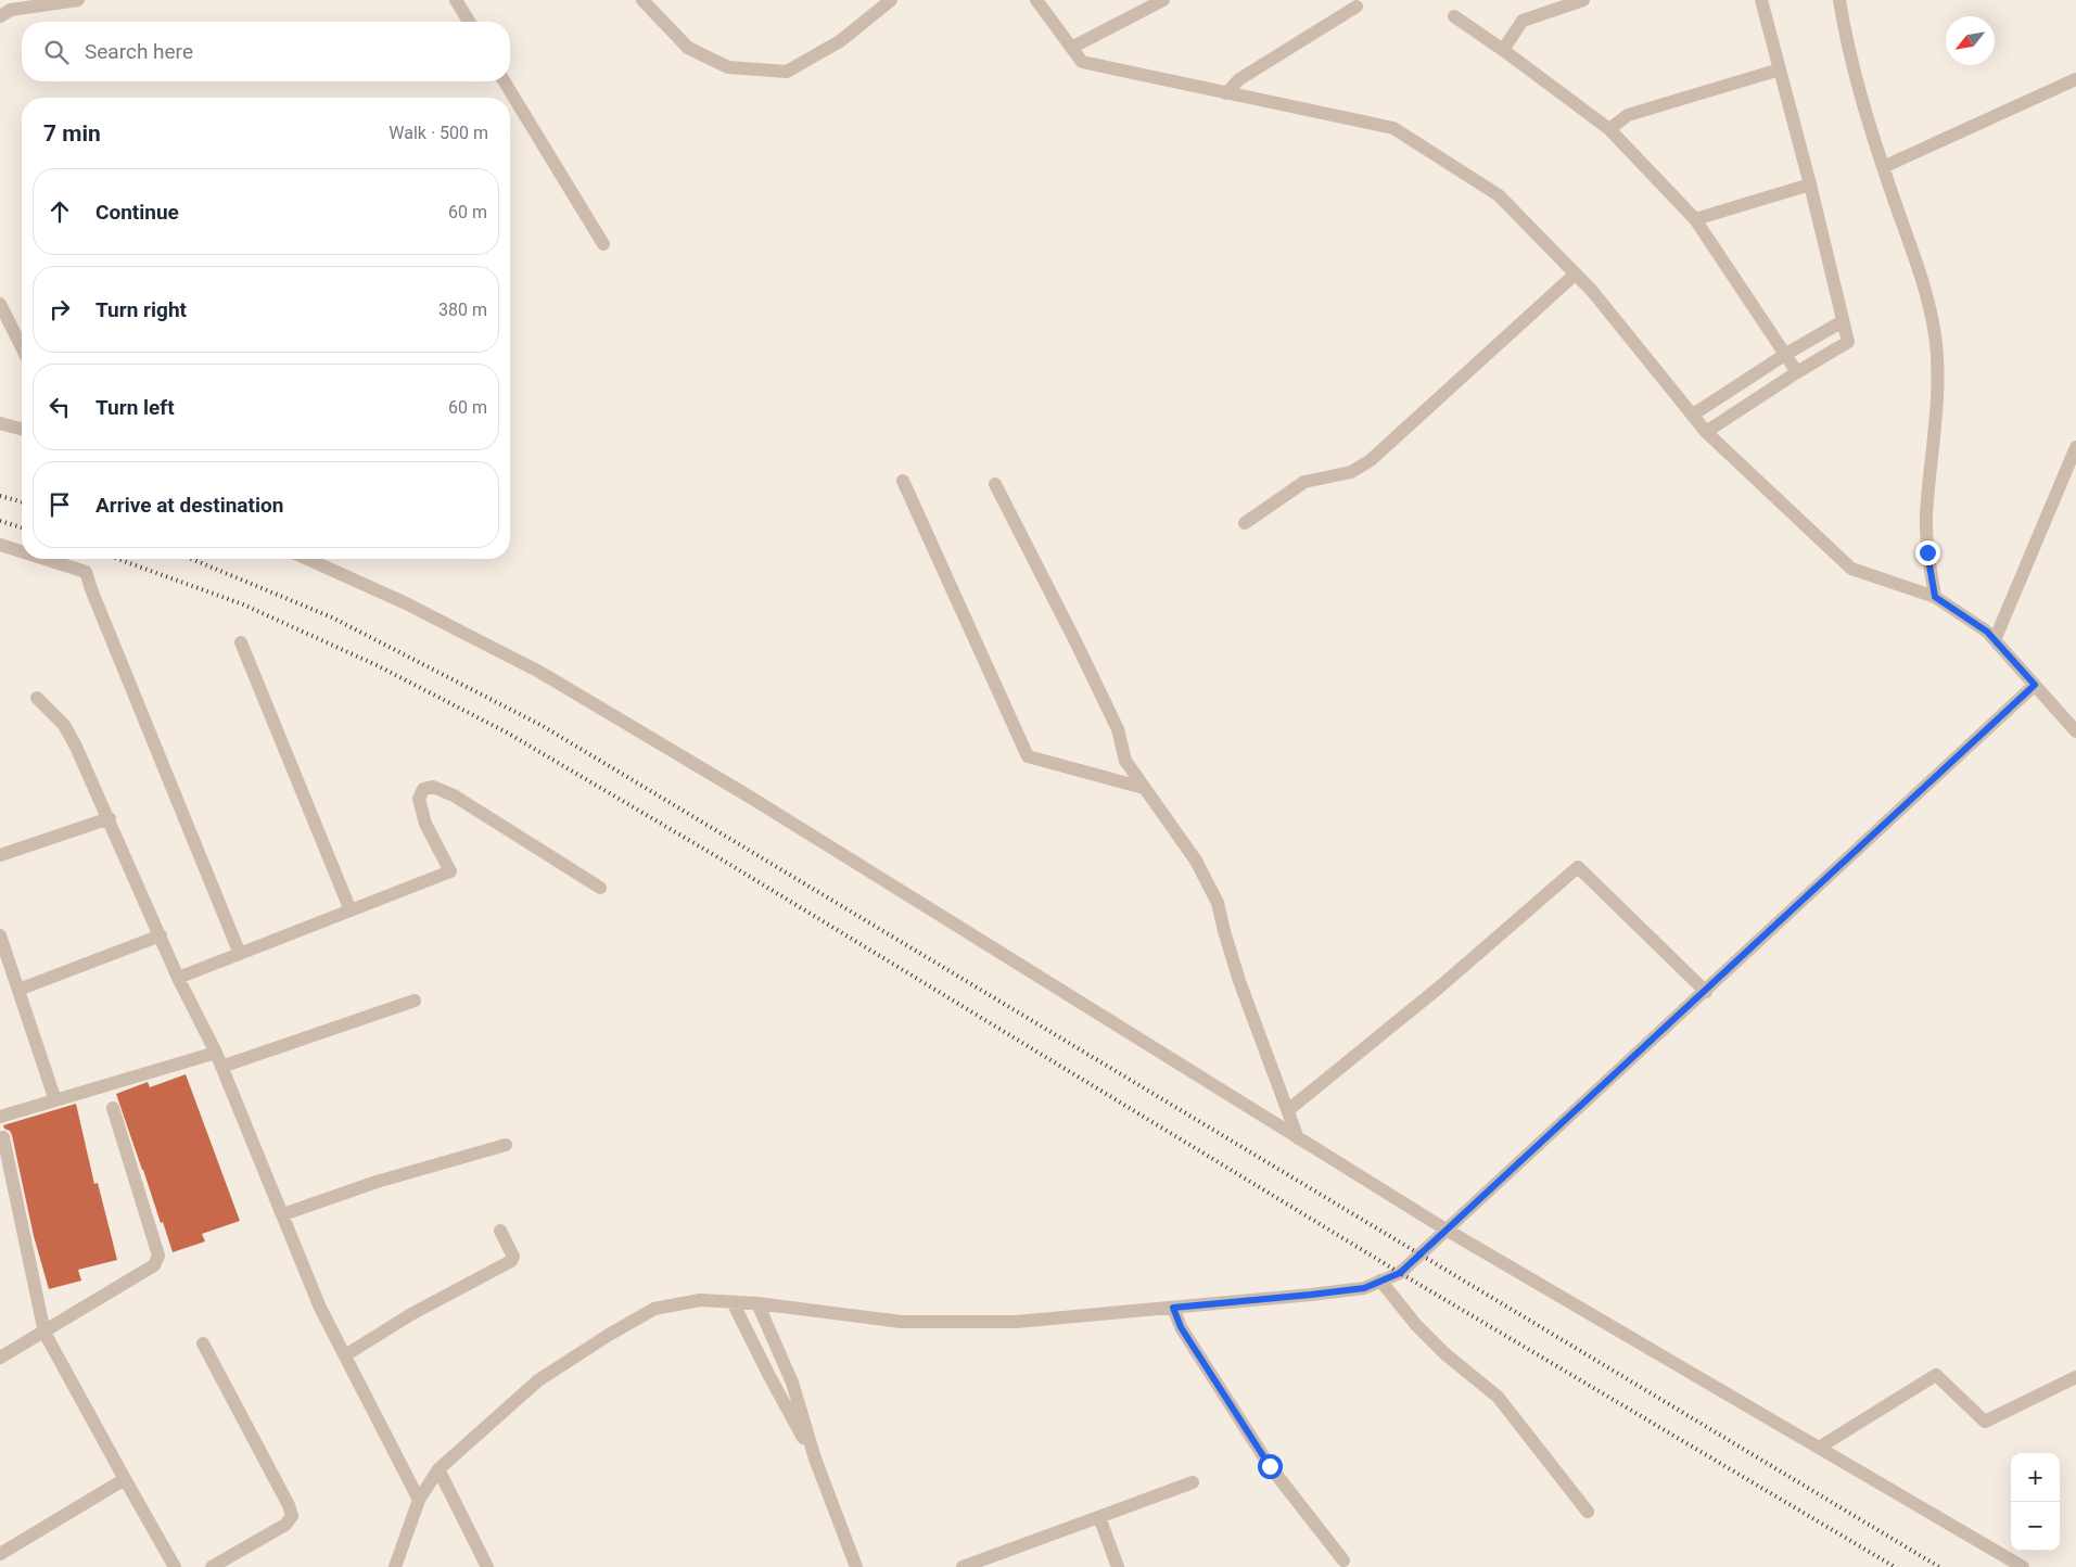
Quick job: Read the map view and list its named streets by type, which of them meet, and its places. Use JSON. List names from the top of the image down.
{
  "north": "bottom left",
  "page": {
    "search": "Search here",
    "heading": ["7 min", "Walk · 500 m"],
    "list": [
      ["Continue", "60 m"],
      ["Turn right", "380 m"],
      ["Turn left", "60 m"],
      "Arrive at destination"
    ],
    "map_buttons": ["+", "−"]
  }
}
